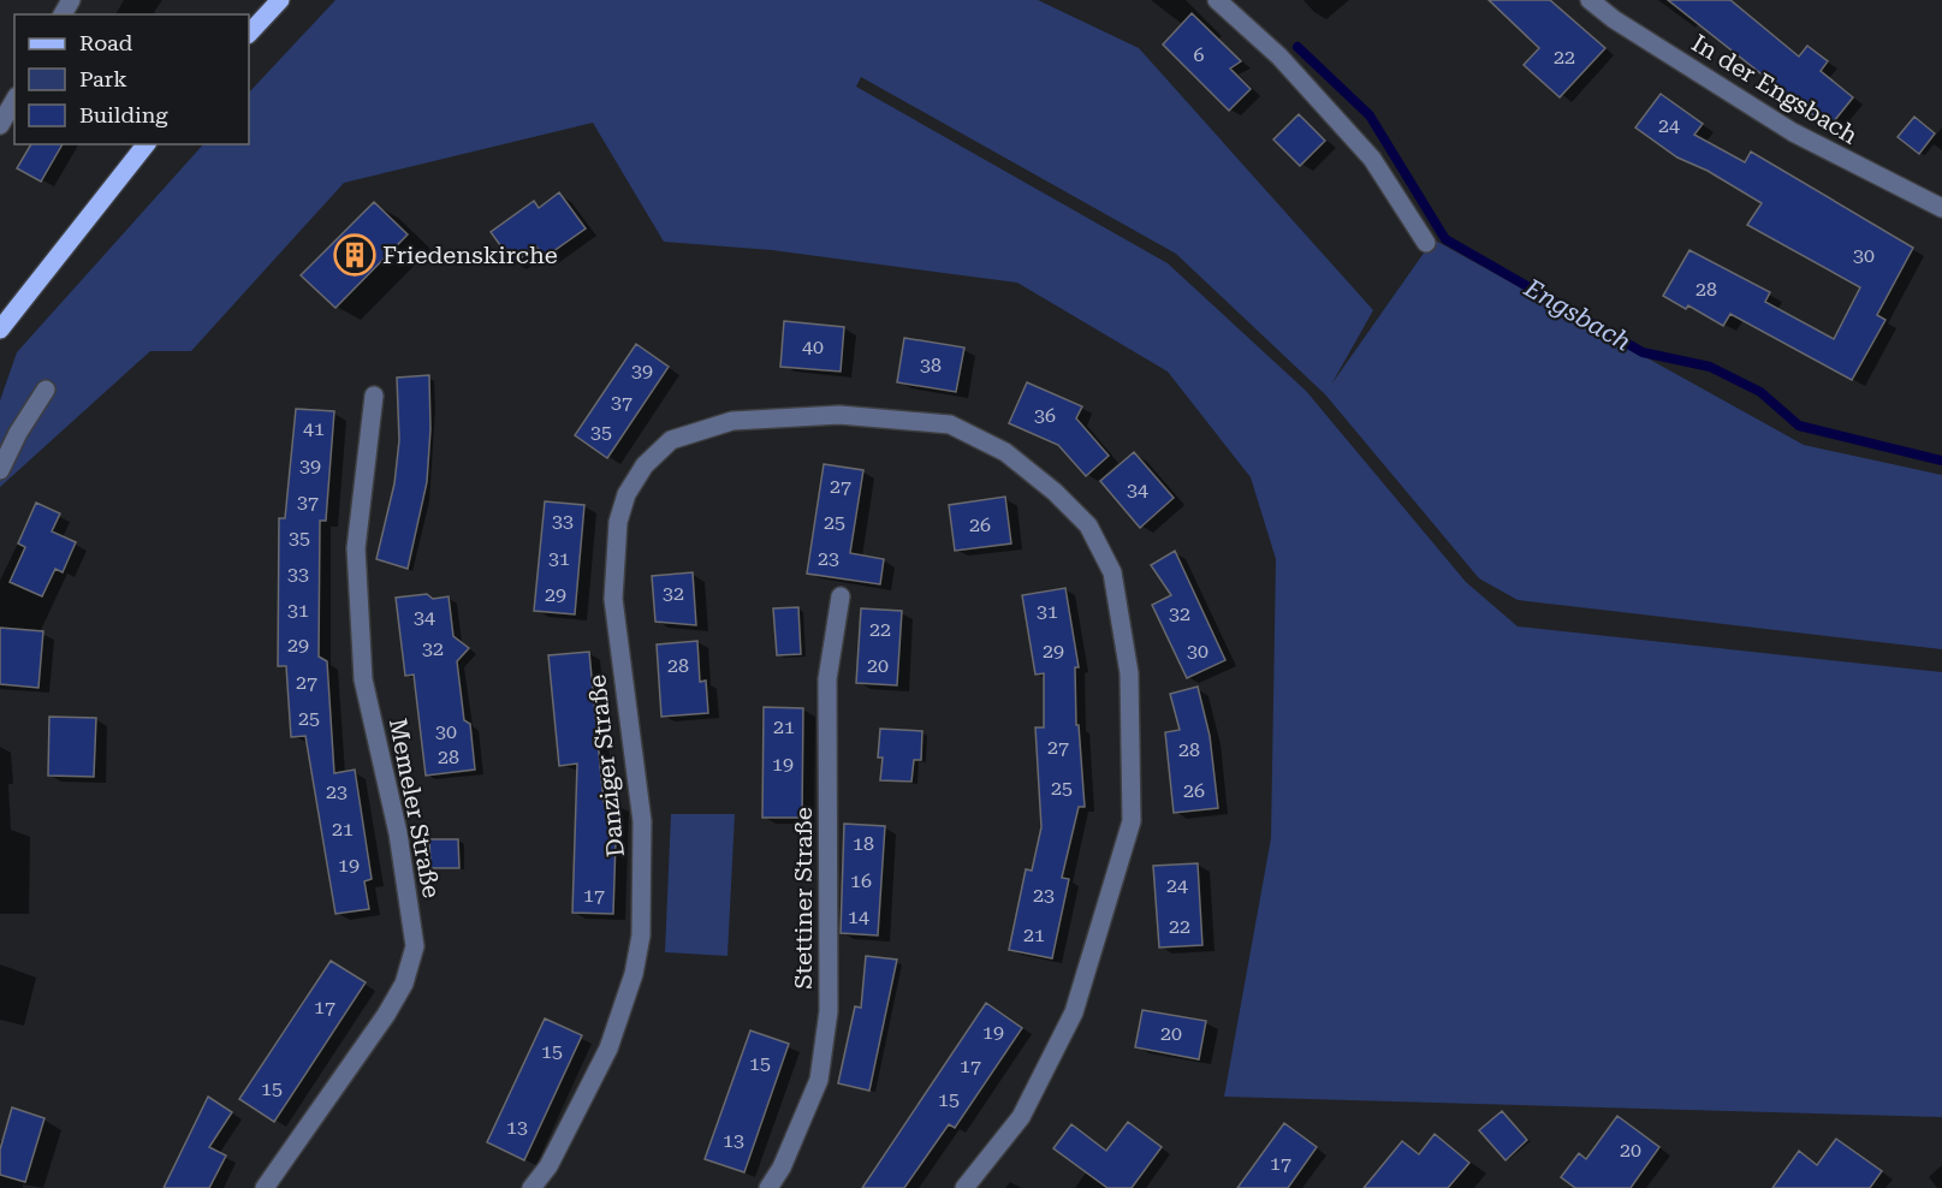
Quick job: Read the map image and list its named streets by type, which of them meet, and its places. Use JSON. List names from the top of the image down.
{
  "streets": {
    "street": [
      "In der Engsbach",
      "Danziger Straße",
      "Memeler Straße",
      "Stettiner Straße"
    ]
  },
  "water": ["Engsbach"],
  "places": {
    "building": ["Friedenskirche"]
  },
  "house_numbers": [
    "6",
    "22",
    "24",
    "30",
    "28",
    "40",
    "38",
    "39",
    "37",
    "36",
    "41",
    "35",
    "39",
    "27",
    "34",
    "37",
    "33",
    "25",
    "26",
    "35",
    "31",
    "23",
    "33",
    "32",
    "29",
    "31",
    "31",
    "32",
    "34",
    "22",
    "29",
    "32",
    "29",
    "30",
    "28",
    "20",
    "27",
    "25",
    "21",
    "30",
    "27",
    "28",
    "28",
    "19",
    "25",
    "26",
    "23",
    "21",
    "18",
    "19",
    "16",
    "24",
    "17",
    "23",
    "14",
    "22",
    "21",
    "17",
    "19",
    "20",
    "15",
    "15",
    "17",
    "15",
    "15",
    "13",
    "13",
    "20",
    "17"
  ],
  "legend": ["Road", "Park", "Building"]
}
